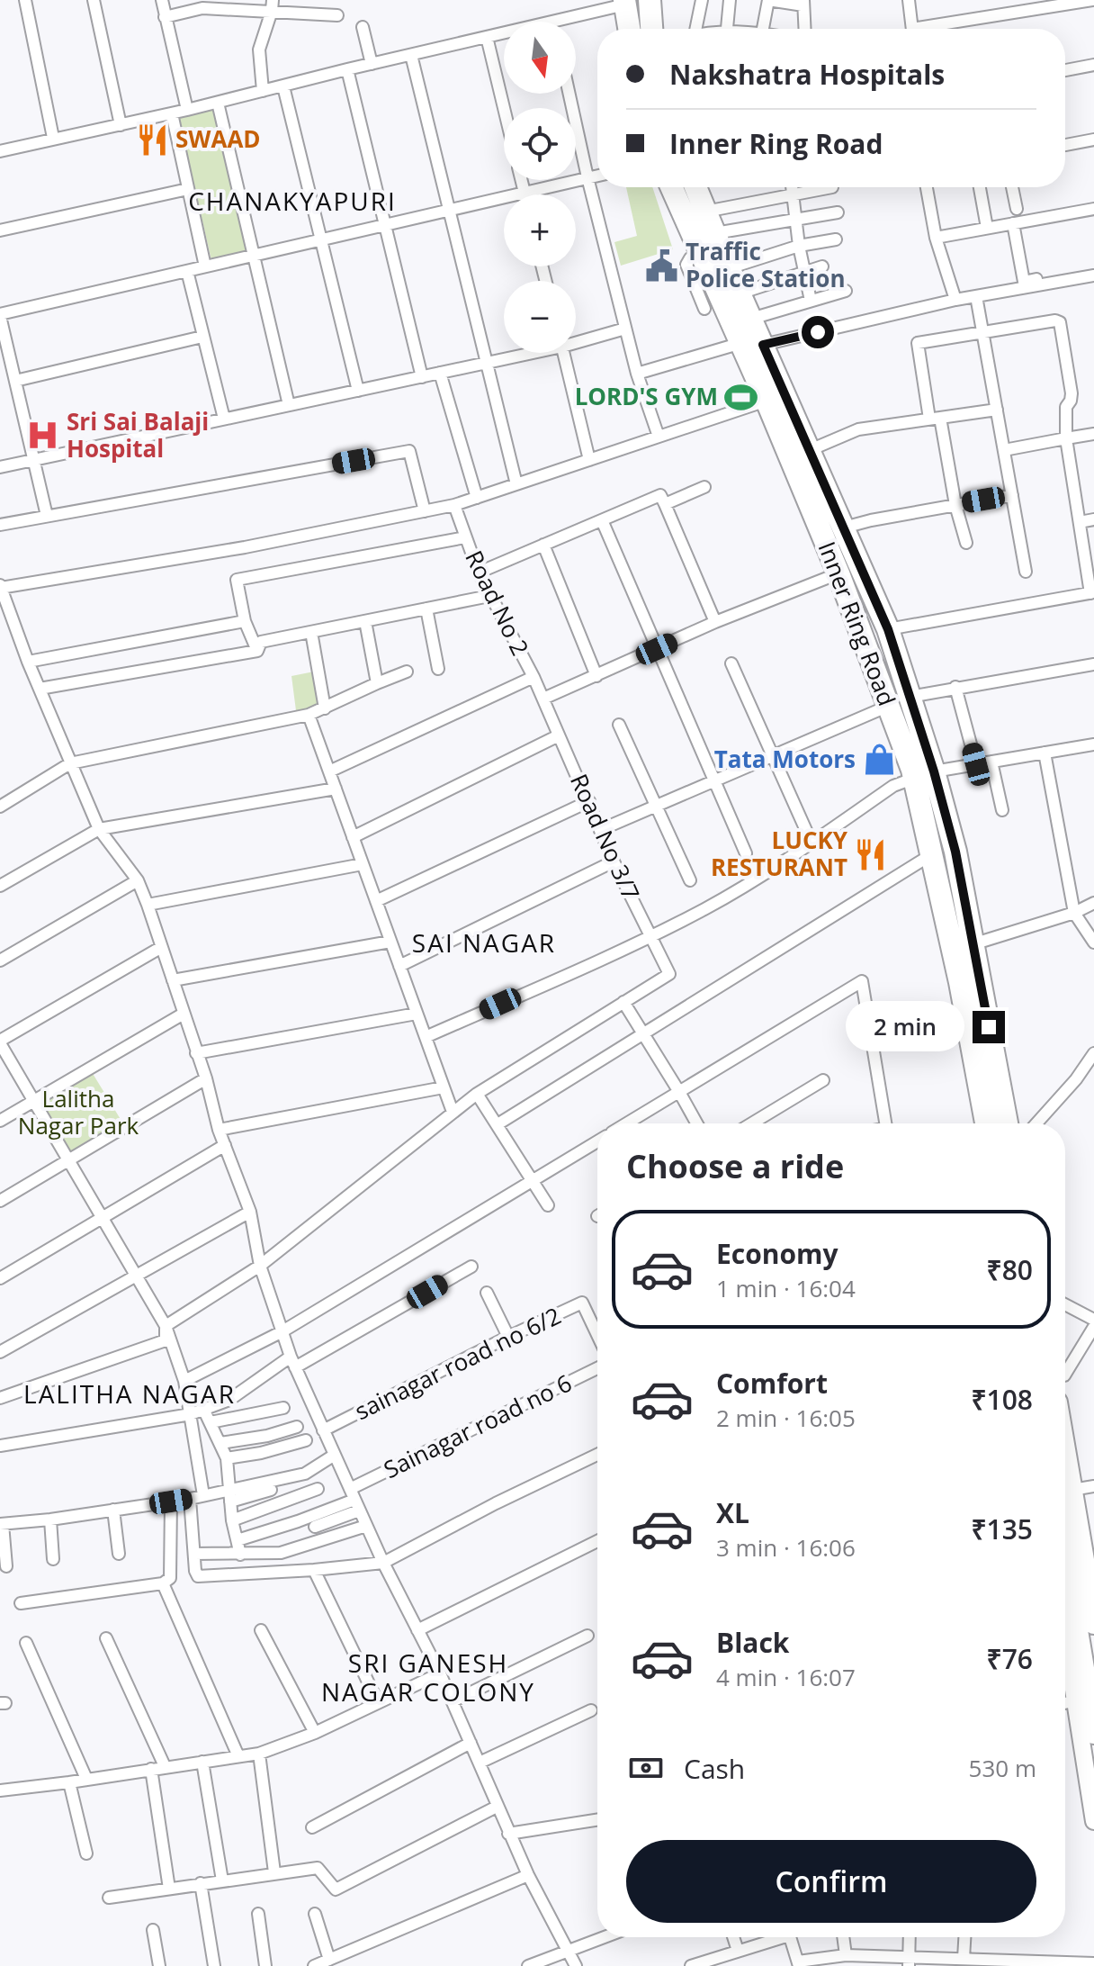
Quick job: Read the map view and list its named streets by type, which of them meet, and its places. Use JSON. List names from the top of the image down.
{
  "streets": {
    "highway": ["Inner Ring Road"],
    "street": [
      "Road No 2",
      "Road No 3/7",
      "sainagar road no 6/2",
      "Sainagar road no 6"
    ]
  },
  "crossings": [
    ["Road No 2", "Road No 3/7"]
  ],
  "districts": [
    "CHANAKYAPURI",
    "SAI NAGAR",
    "LALITHA NAGAR",
    "SRI GANESH NAGAR COLONY"
  ],
  "parks": ["Lalitha Nagar Park"],
  "places": {
    "restaurant": ["SWAAD", "LUCKY RESTURANT"],
    "public building": ["Traffic Police Station"],
    "sports": ["LORD'S GYM"],
    "hospital": ["Sri Sai Balaji Hospital"],
    "shop": ["Tata Motors"]
  },
  "north": "bottom",
  "page": {
    "map_buttons": ["+", "−"],
    "banner": ["Nakshatra Hospitals", "Inner Ring Road"],
    "bubble": "2 min",
    "heading": "Choose a ride",
    "list": [
      {
        "name": "Economy",
        "note": "1 min · 16:04",
        "value": "₹80"
      },
      {
        "name": "Comfort",
        "note": "2 min · 16:05",
        "value": "₹108"
      },
      {
        "name": "XL",
        "note": "3 min · 16:06",
        "value": "₹135"
      },
      {
        "name": "Black",
        "note": "4 min · 16:07",
        "value": "₹76"
      }
    ],
    "pay": ["Cash", "530 m"],
    "buttons": "Confirm"
  }
}
